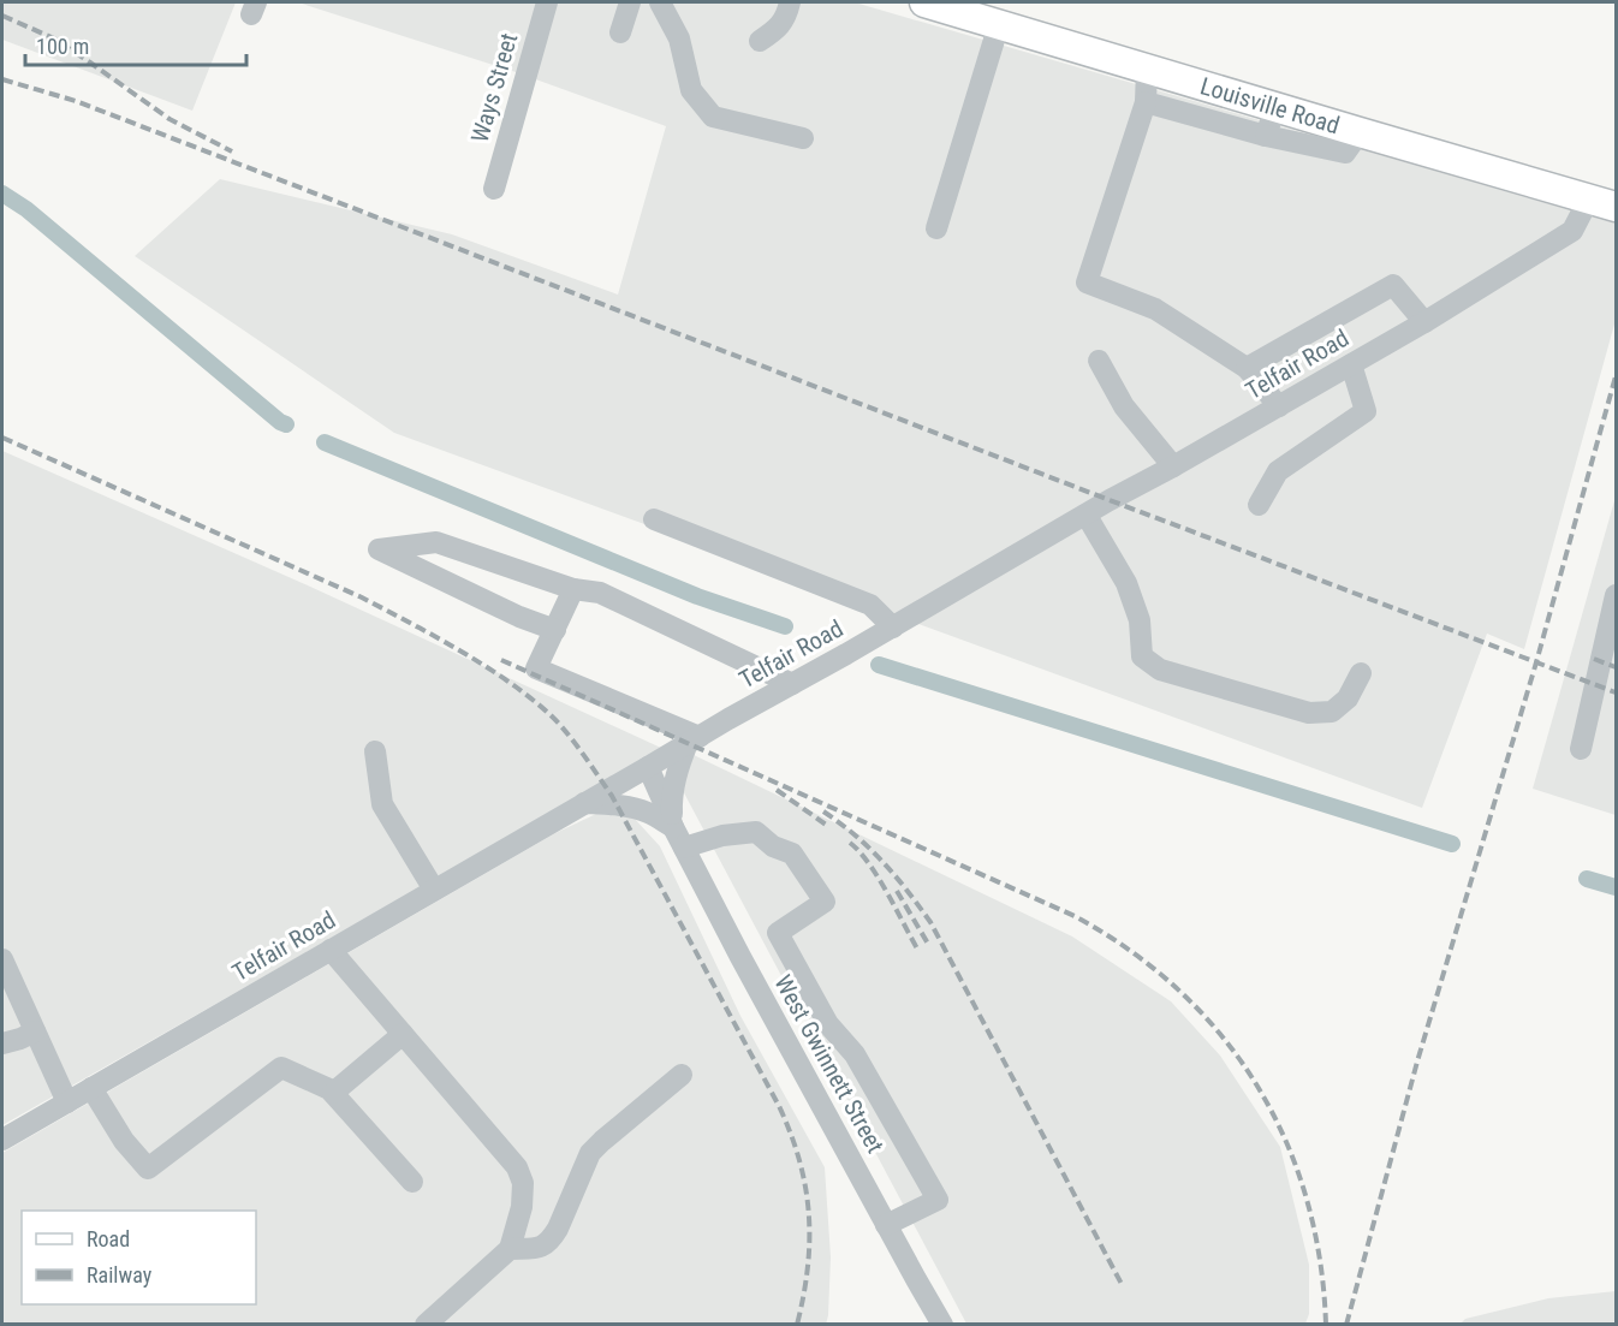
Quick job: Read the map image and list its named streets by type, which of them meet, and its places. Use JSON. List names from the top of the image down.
{
  "streets": {
    "main road": ["Louisville Road"],
    "street": ["Ways Street", "Telfair Road", "West Gwinnett Street"]
  },
  "crossings": [
    ["Louisville Road", "Telfair Road"],
    ["Telfair Road", "West Gwinnett Street"]
  ],
  "legend": ["Road", "Railway"],
  "scale_bar": "100 m"
}
